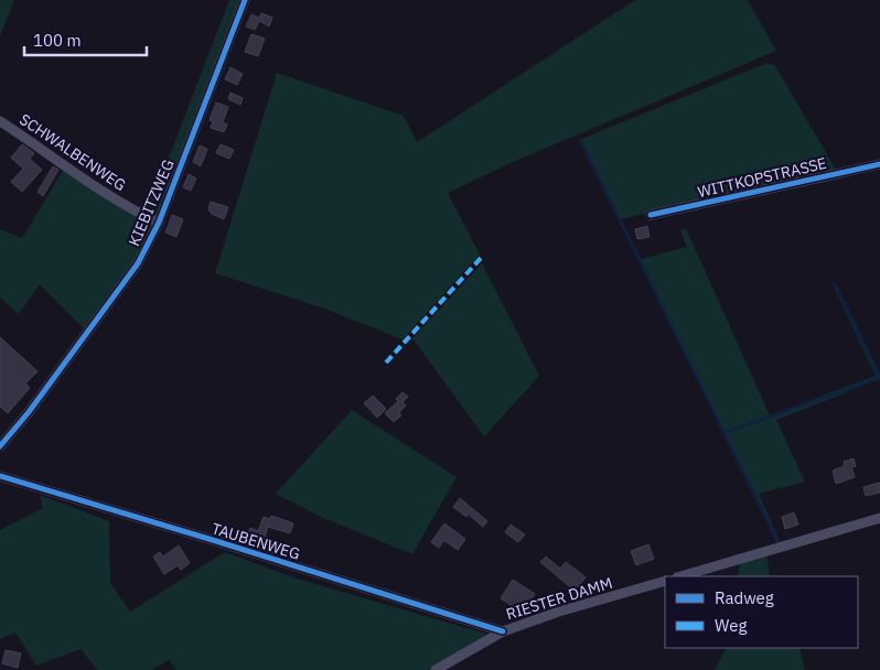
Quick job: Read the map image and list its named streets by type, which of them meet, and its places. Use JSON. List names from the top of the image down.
{
  "streets": {
    "street": [
      "SCHWALBENWEG",
      "WITTKOPSTRASSE",
      "KIEBITZWEG",
      "TAUBENWEG",
      "RIESTER DAMM"
    ]
  },
  "crossings": [
    ["SCHWALBENWEG", "KIEBITZWEG"],
    ["TAUBENWEG", "RIESTER DAMM"]
  ],
  "legend": ["Radweg", "Weg"],
  "scale_bar": "100 m"
}
